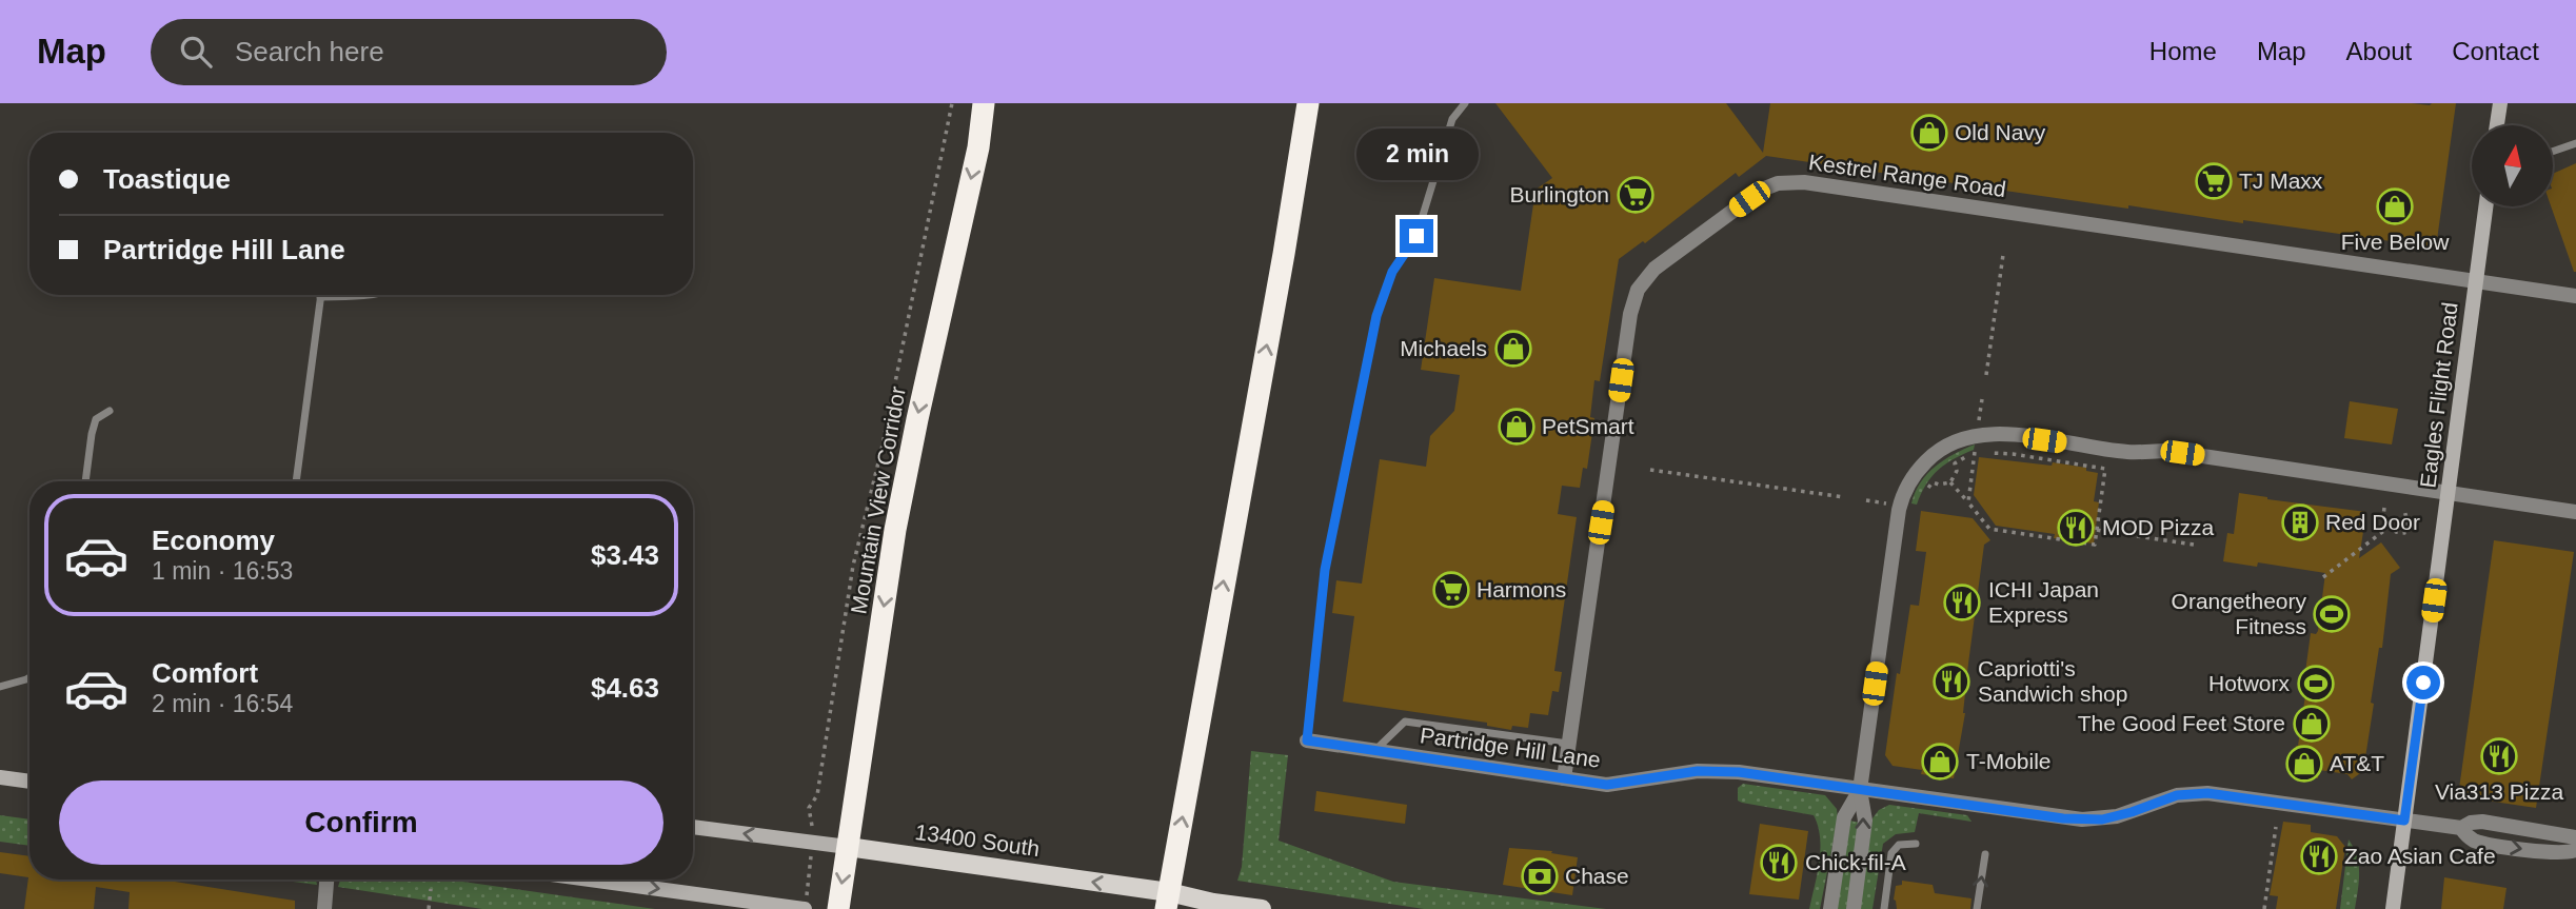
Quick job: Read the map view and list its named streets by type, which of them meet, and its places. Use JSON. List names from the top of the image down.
{
  "streets": {
    "highway": ["Mountain View Corridor"],
    "main road": ["Eagles Flight Road", "13400 South"],
    "street": ["Kestrel Range Road", "Partridge Hill Lane"]
  },
  "crossings": [
    ["Kestrel Range Road", "Eagles Flight Road"],
    ["Kestrel Range Road", "Partridge Hill Lane"],
    ["Eagles Flight Road", "Partridge Hill Lane"],
    ["Mountain View Corridor", "13400 South"]
  ],
  "one_way": ["Mountain View Corridor", "13400 South"],
  "places": {
    "shop": [
      "Old Navy",
      "Five Below",
      "Michaels",
      "PetSmart",
      "The Good Feet Store",
      "T-Mobile",
      "AT&T"
    ],
    "supermarket": ["TJ Maxx", "Burlington", "Harmons"],
    "building": ["Red Door"],
    "restaurant": [
      "MOD Pizza",
      "ICHI Japan Express",
      "Capriotti's Sandwich shop",
      "Via313 Pizza",
      "Zao Asian Cafe",
      "Chick-fil-A"
    ],
    "sports": ["Orangetheory Fitness", "Hotworx"],
    "bank": ["Chase"]
  },
  "north": "top",
  "page": {
    "header": "Map",
    "search": "Search here",
    "nav": [
      "Home",
      "Map",
      "About",
      "Contact"
    ],
    "bubble": "2 min",
    "banner": ["Toastique", "Partridge Hill Lane"],
    "list": [
      {
        "name": "Economy",
        "note": "1 min · 16:53",
        "value": "$3.43"
      },
      {
        "name": "Comfort",
        "note": "2 min · 16:54",
        "value": "$4.63"
      }
    ],
    "buttons": "Confirm"
  }
}
